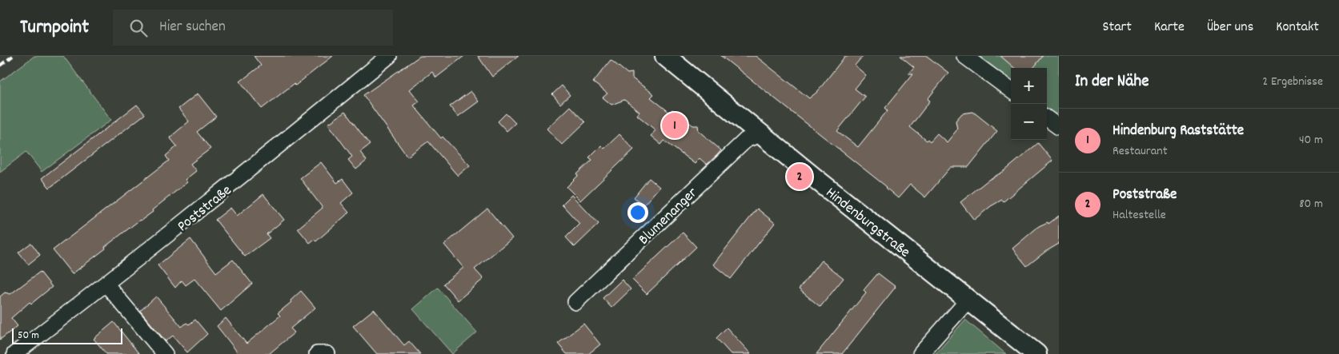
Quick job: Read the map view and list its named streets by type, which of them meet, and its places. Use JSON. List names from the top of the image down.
{
  "streets": {
    "main road": ["Hindenburgstraße"],
    "street": ["Poststraße", "Blumenanger"]
  },
  "crossings": [
    ["Blumenanger", "Hindenburgstraße"]
  ],
  "scale_bar": "50 m",
  "page": {
    "header": "Turnpoint",
    "search": "Hier suchen",
    "nav": [
      "Start",
      "Karte",
      "Über uns",
      "Kontakt"
    ],
    "heading": ["In der Nähe", "2 Ergebnisse"],
    "map_buttons": ["+", "−"],
    "list": [
      {
        "mark": "1",
        "name": "Hindenburg Raststätte",
        "note": "Restaurant",
        "value": "40 m"
      },
      {
        "mark": "2",
        "name": "Poststraße",
        "note": "Haltestelle",
        "value": "80 m"
      }
    ],
    "pins": ["1", "2"],
    "scale": "50 m"
  }
}
